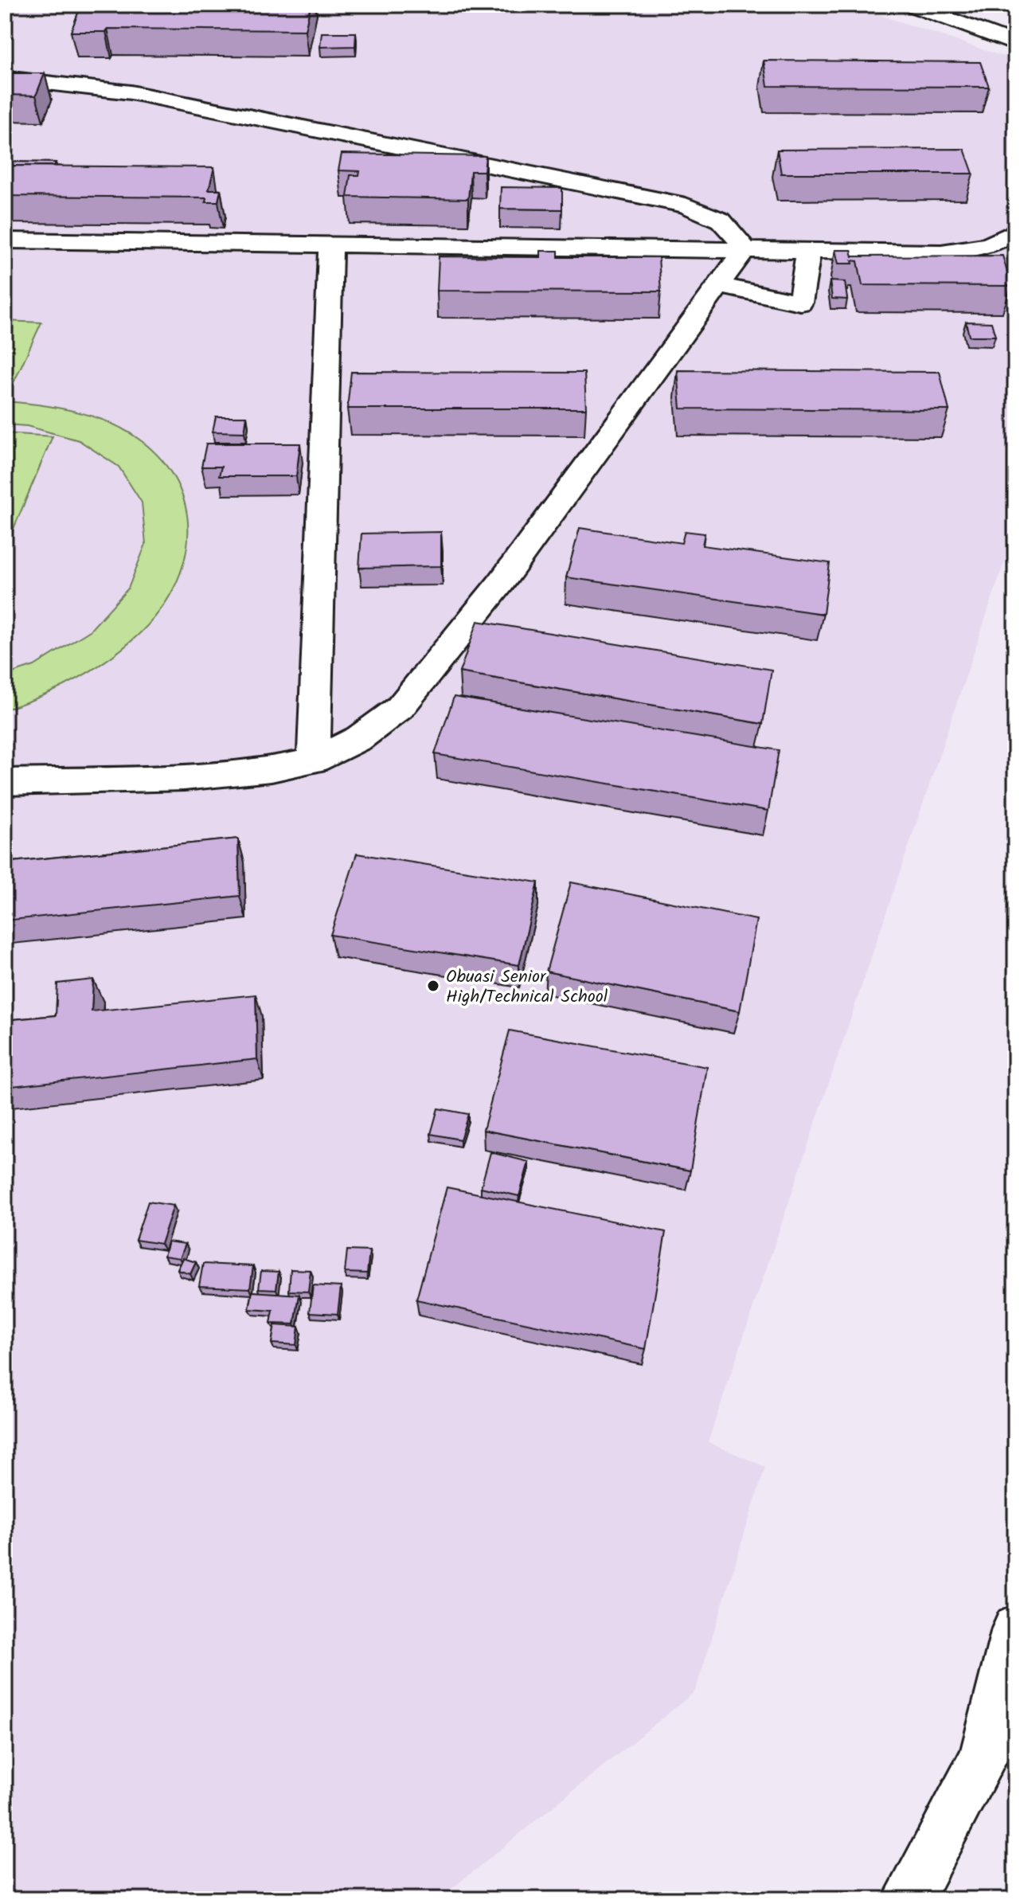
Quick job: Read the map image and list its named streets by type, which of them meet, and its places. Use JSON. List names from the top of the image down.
{
  "places": ["Obuasi Senior High/Technical School"]
}
